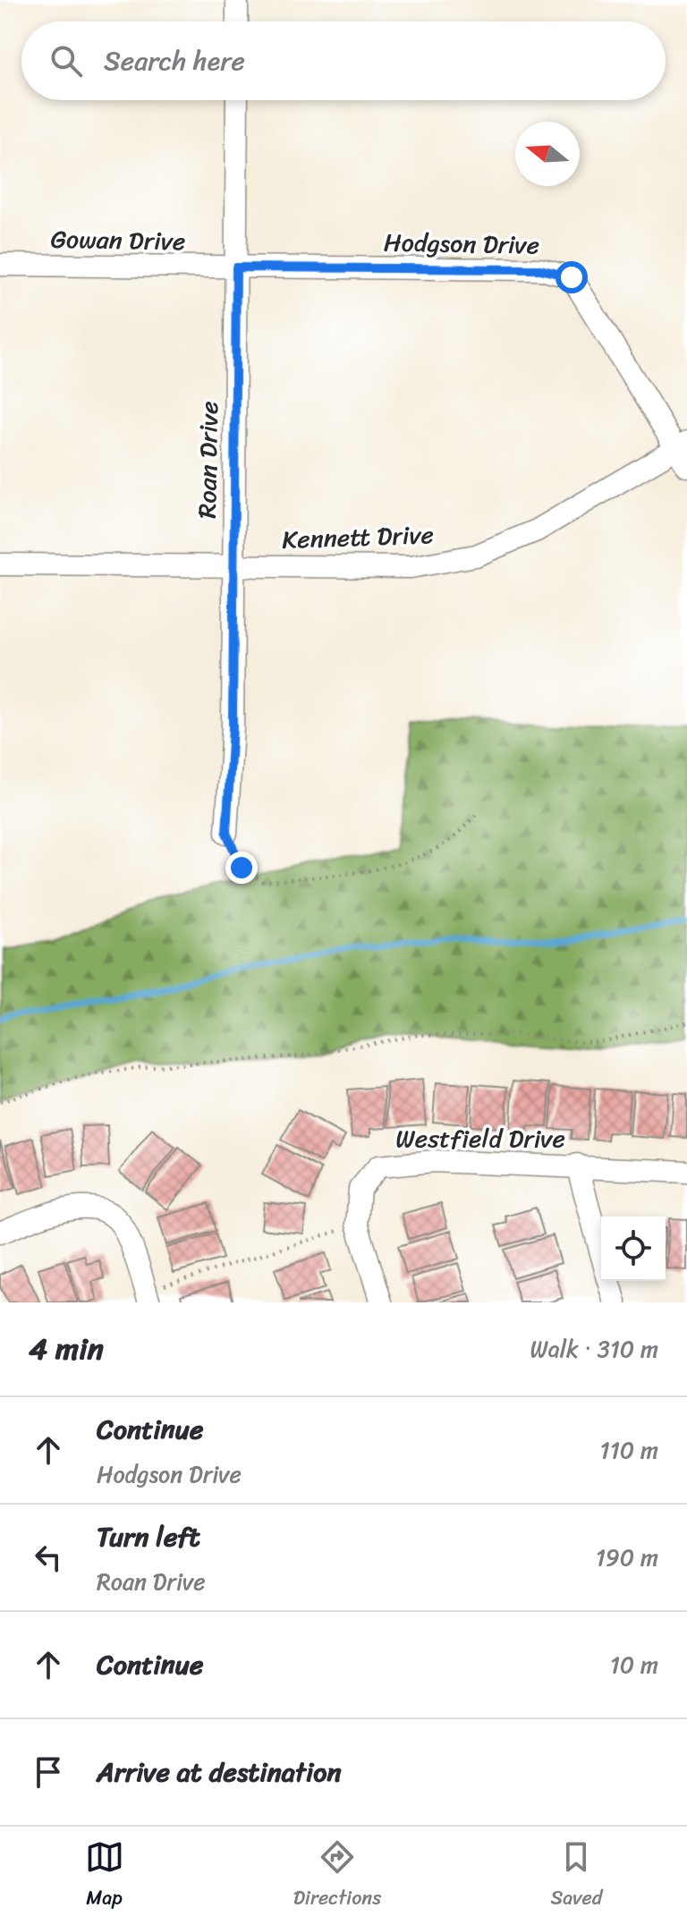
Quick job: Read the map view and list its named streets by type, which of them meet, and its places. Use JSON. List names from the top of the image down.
{
  "streets": {
    "street": [
      "Gowan Drive",
      "Hodgson Drive",
      "Roan Drive",
      "Kennett Drive",
      "Westfield Drive"
    ]
  },
  "crossings": [
    ["Gowan Drive", "Hodgson Drive"],
    ["Gowan Drive", "Roan Drive"],
    ["Hodgson Drive", "Roan Drive"],
    ["Hodgson Drive", "Kennett Drive"],
    ["Roan Drive", "Kennett Drive"]
  ],
  "north": "left",
  "page": {
    "search": "Search here",
    "heading": ["4 min", "Walk · 310 m"],
    "list": [
      ["Continue", "Hodgson Drive", "110 m"],
      ["Turn left", "Roan Drive", "190 m"],
      ["Continue", "10 m"],
      "Arrive at destination"
    ],
    "nav": ["Map", "Directions", "Saved"]
  }
}
